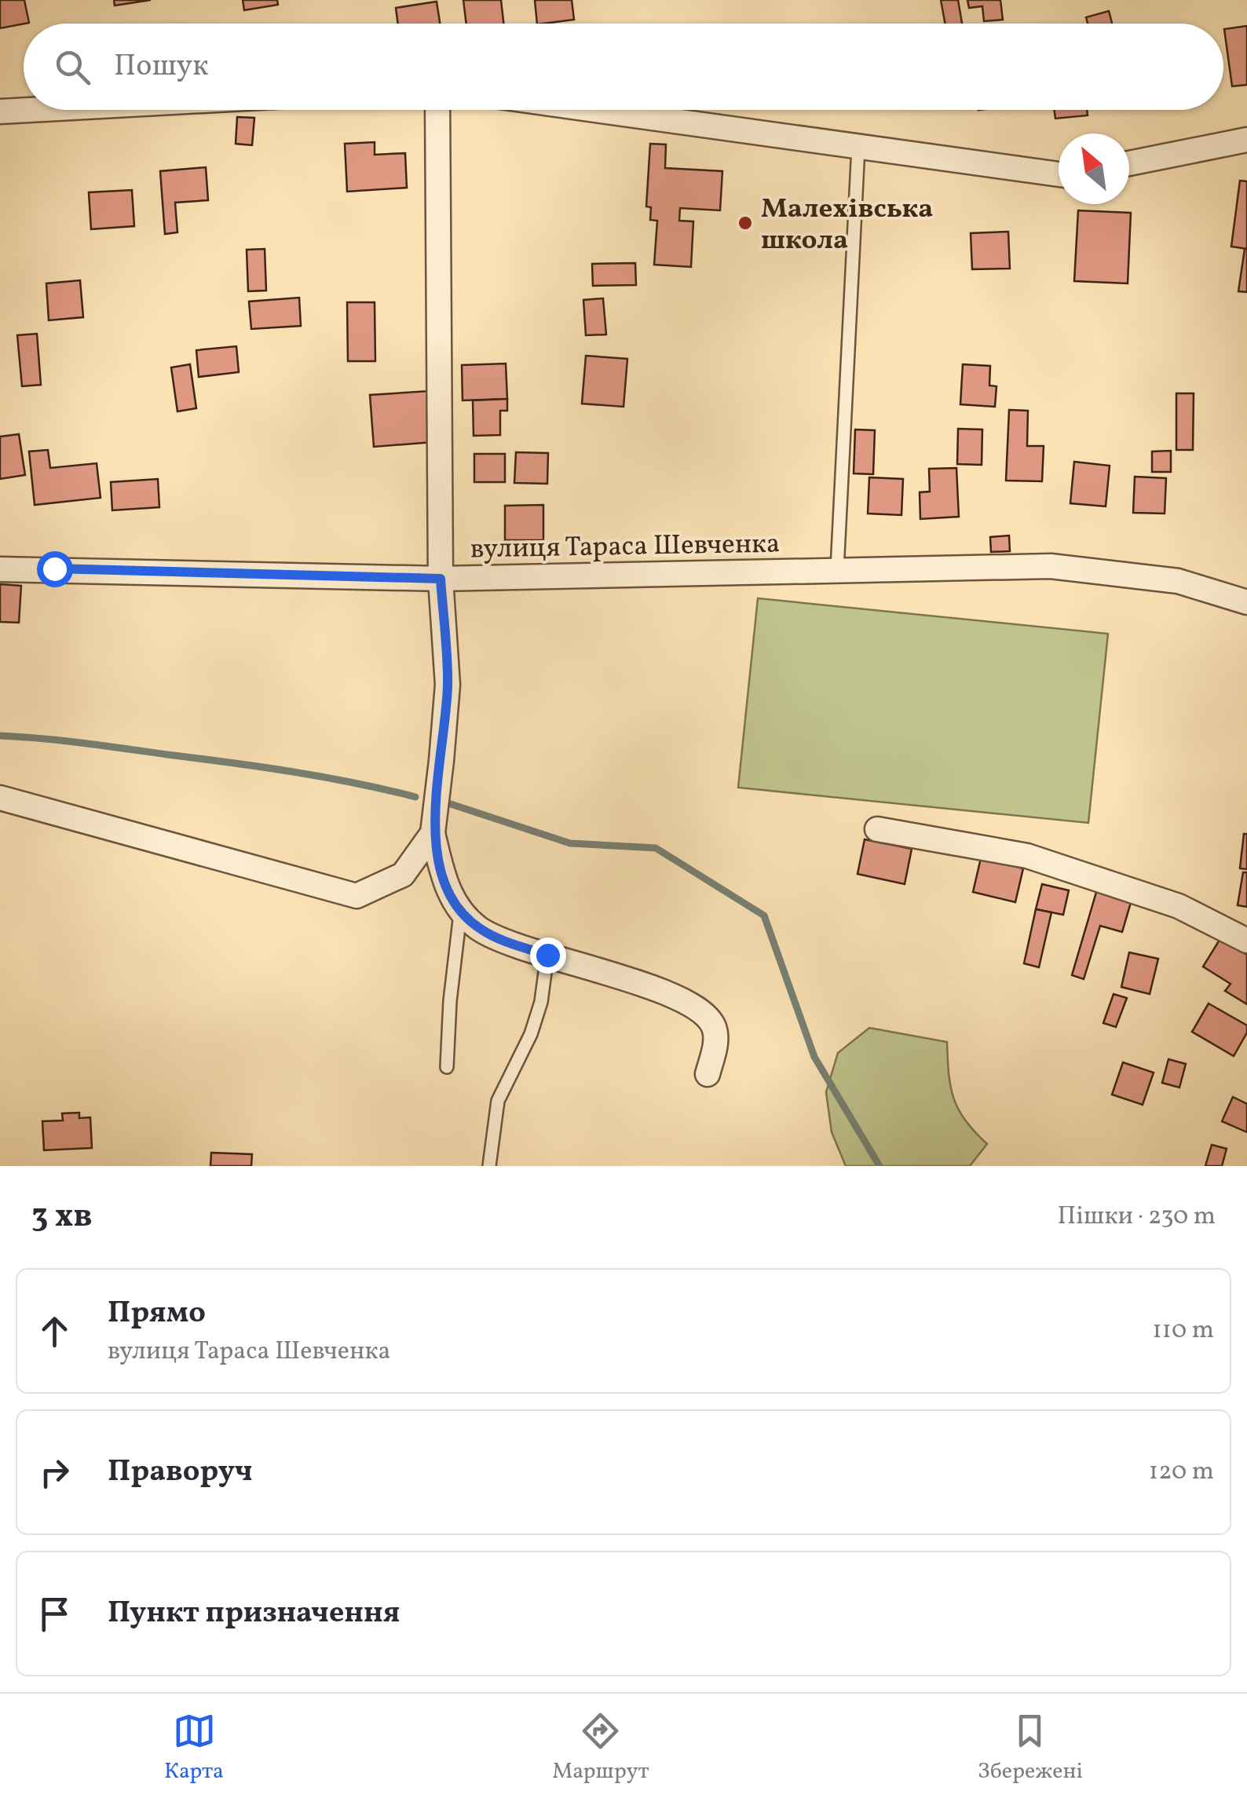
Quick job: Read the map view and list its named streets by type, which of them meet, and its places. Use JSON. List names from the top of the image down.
{
  "streets": {
    "street": ["вулиця Тараса Шевченка"]
  },
  "places": ["Малехівська школа"],
  "north": "top left",
  "page": {
    "search": "Пошук",
    "heading": ["3 хв", "Пішки · 230 m"],
    "list": [
      ["Прямо", "вулиця Тараса Шевченка", "110 m"],
      ["Праворуч", "120 m"],
      "Пункт призначення"
    ],
    "nav": ["Карта", "Маршрут", "Збережені"]
  }
}
